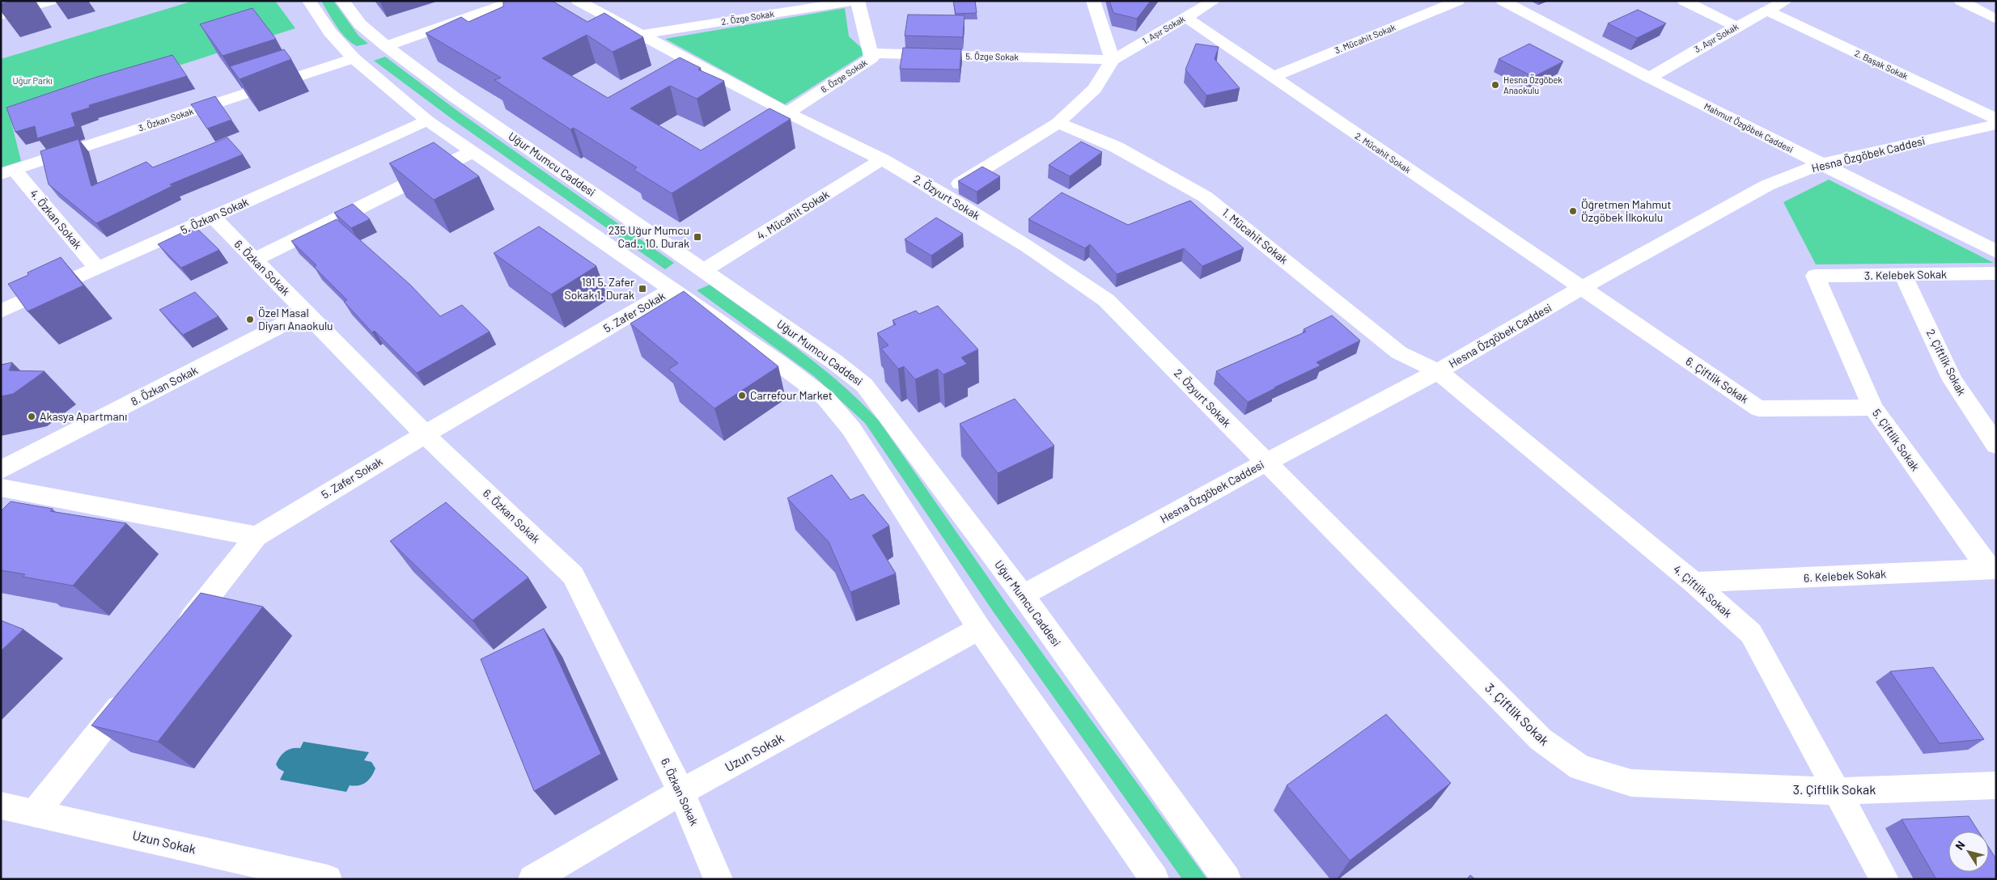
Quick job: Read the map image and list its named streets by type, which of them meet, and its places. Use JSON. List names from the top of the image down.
{
  "streets": {
    "street": [
      "2. Özge Sokak",
      "1. Aşır Sokak",
      "3. Aşır Sokak",
      "3. Mücahit Sokak",
      "5. Özge Sokak",
      "2. Başak Sokak",
      "6. Özge Sokak",
      "3. Özkan Sokak",
      "Mahmut Özgöbek Caddesi",
      "2. Mücahit Sokak",
      "Hesna Özgöbek Caddesi",
      "Uğur Mumcu Caddesi",
      "2. Özyurt Sokak",
      "4. Mücahit Sokak",
      "5. Özkan Sokak",
      "4. Özkan Sokak",
      "1. Mücahit Sokak",
      "6. Özkan Sokak",
      "3. Kelebek Sokak",
      "5. Zafer Sokak",
      "2. Çiftlik Sokak",
      "6. Çiftlik Sokak",
      "8. Özkan Sokak",
      "5. Çiftlik Sokak",
      "6. Kelebek Sokak",
      "4. Çiftlik Sokak",
      "3. Çiftlik Sokak",
      "Uzun Sokak"
    ]
  },
  "crossings": [
    ["2. Özge Sokak", "6. Özge Sokak"],
    ["2. Özge Sokak", "2. Özyurt Sokak"],
    ["1. Aşır Sokak", "5. Özge Sokak"],
    ["1. Aşır Sokak", "2. Mücahit Sokak"],
    ["3. Aşır Sokak", "2. Başak Sokak"],
    ["3. Aşır Sokak", "Mahmut Özgöbek Caddesi"],
    ["3. Mücahit Sokak", "2. Mücahit Sokak"],
    ["5. Özge Sokak", "6. Özge Sokak"],
    ["6. Özge Sokak", "2. Özyurt Sokak"],
    ["3. Özkan Sokak", "Uğur Mumcu Caddesi"],
    ["3. Özkan Sokak", "4. Özkan Sokak"],
    ["Mahmut Özgöbek Caddesi", "Hesna Özgöbek Caddesi"],
    ["2. Mücahit Sokak", "Hesna Özgöbek Caddesi"],
    ["2. Mücahit Sokak", "6. Çiftlik Sokak"],
    ["Hesna Özgöbek Caddesi", "Uğur Mumcu Caddesi"],
    ["Hesna Özgöbek Caddesi", "2. Özyurt Sokak"],
    ["Hesna Özgöbek Caddesi", "1. Mücahit Sokak"],
    ["Hesna Özgöbek Caddesi", "6. Çiftlik Sokak"],
    ["Hesna Özgöbek Caddesi", "4. Çiftlik Sokak"],
    ["Hesna Özgöbek Caddesi", "3. Çiftlik Sokak"],
    ["Uğur Mumcu Caddesi", "4. Mücahit Sokak"],
    ["Uğur Mumcu Caddesi", "5. Özkan Sokak"],
    ["Uğur Mumcu Caddesi", "5. Zafer Sokak"],
    ["Uğur Mumcu Caddesi", "Uzun Sokak"],
    ["2. Özyurt Sokak", "4. Mücahit Sokak"],
    ["2. Özyurt Sokak", "3. Çiftlik Sokak"],
    ["4. Mücahit Sokak", "5. Zafer Sokak"],
    ["5. Özkan Sokak", "4. Özkan Sokak"],
    ["5. Özkan Sokak", "6. Özkan Sokak"],
    ["1. Mücahit Sokak", "4. Çiftlik Sokak"],
    ["6. Özkan Sokak", "5. Zafer Sokak"],
    ["6. Özkan Sokak", "8. Özkan Sokak"],
    ["6. Özkan Sokak", "Uzun Sokak"],
    ["3. Kelebek Sokak", "2. Çiftlik Sokak"],
    ["3. Kelebek Sokak", "5. Çiftlik Sokak"],
    ["6. Çiftlik Sokak", "5. Çiftlik Sokak"],
    ["5. Çiftlik Sokak", "6. Kelebek Sokak"],
    ["6. Kelebek Sokak", "4. Çiftlik Sokak"],
    ["4. Çiftlik Sokak", "3. Çiftlik Sokak"]
  ],
  "parks": ["Uğur Parkı"],
  "places": {
    "other": [
      "Hesna Özgöbek Anaokulu",
      "Öğretmen Mahmut Özgöbek İlkokulu",
      "Özel Masal Diyarı Anaokulu",
      "Carrefour Market",
      "Akasya Apartmanı"
    ],
    "transit": ["235 Uğur Mumcu Cad.. 10. Durak", "191 5. Zafer Sokak 1. Durak"]
  },
  "north": "top left"
}
